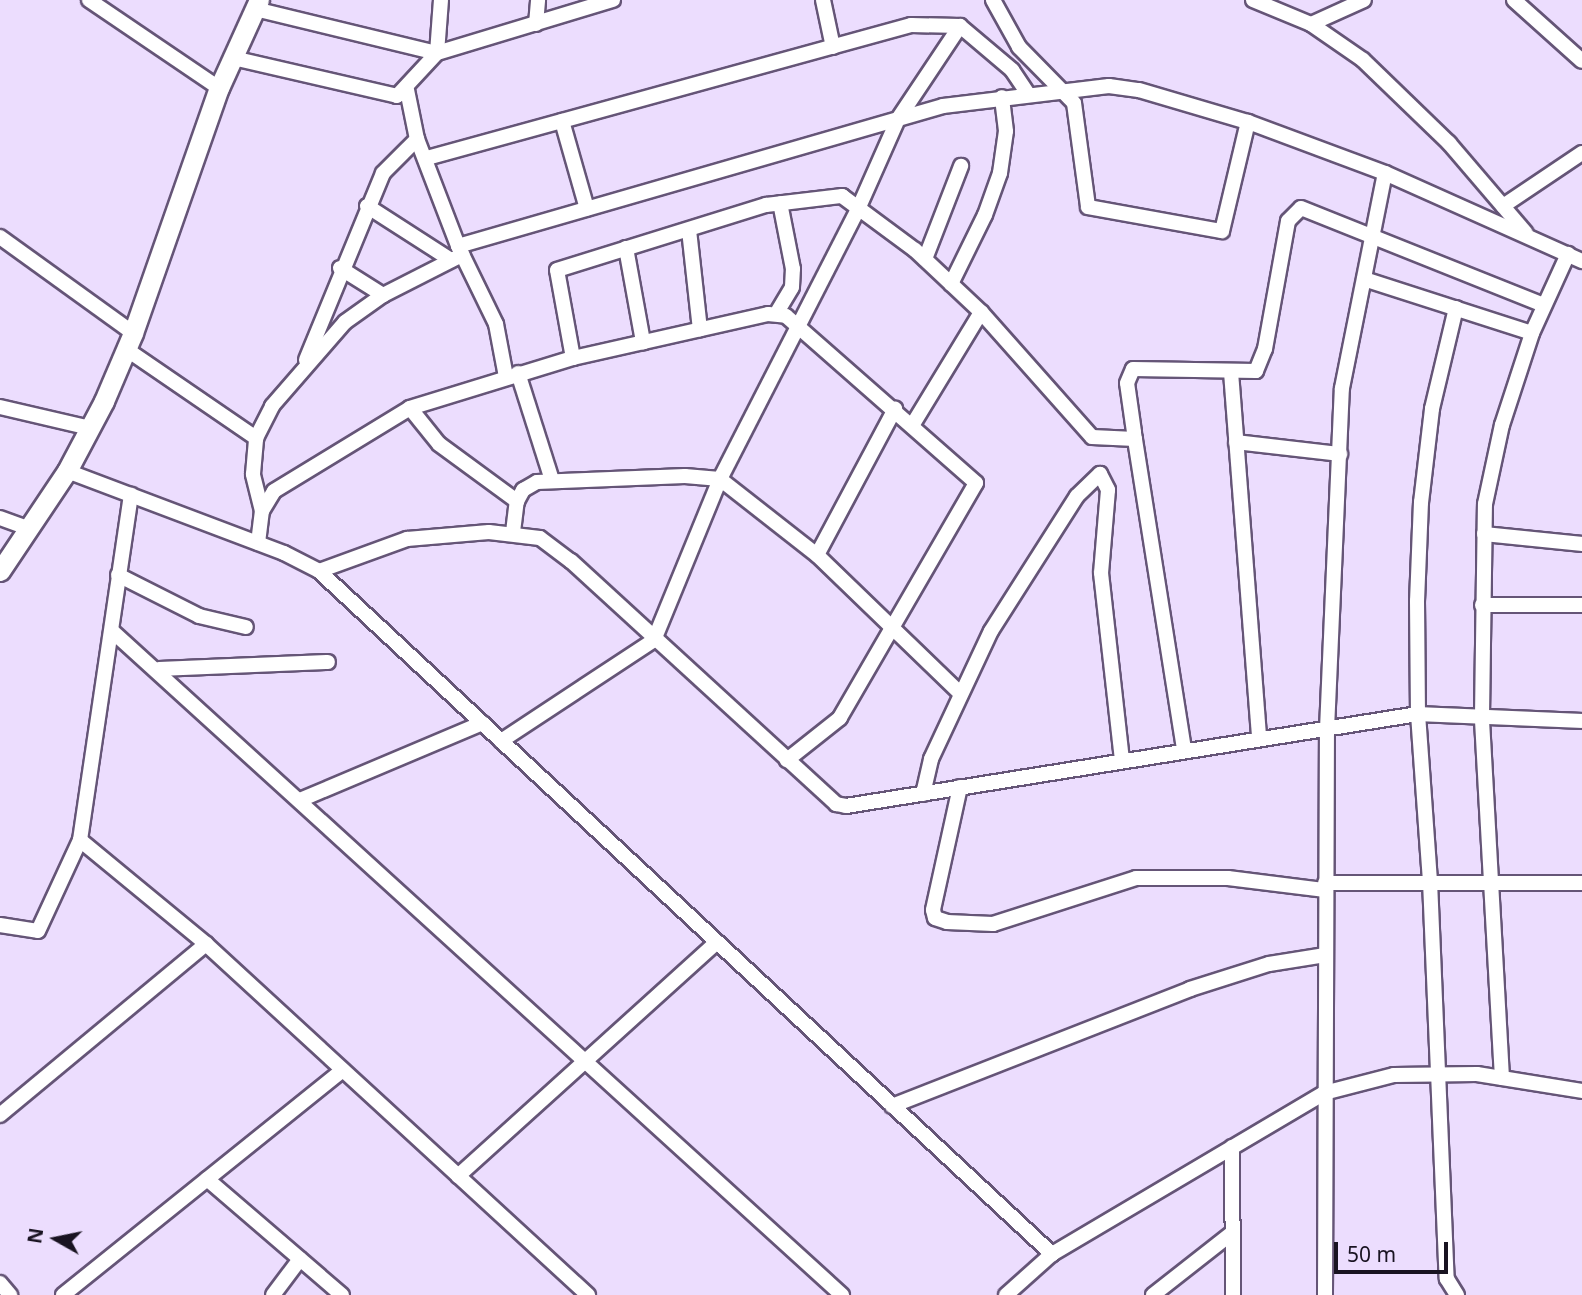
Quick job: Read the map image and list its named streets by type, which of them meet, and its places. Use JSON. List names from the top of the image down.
{
  "scale_bar": "50 m",
  "north": "left"
}
